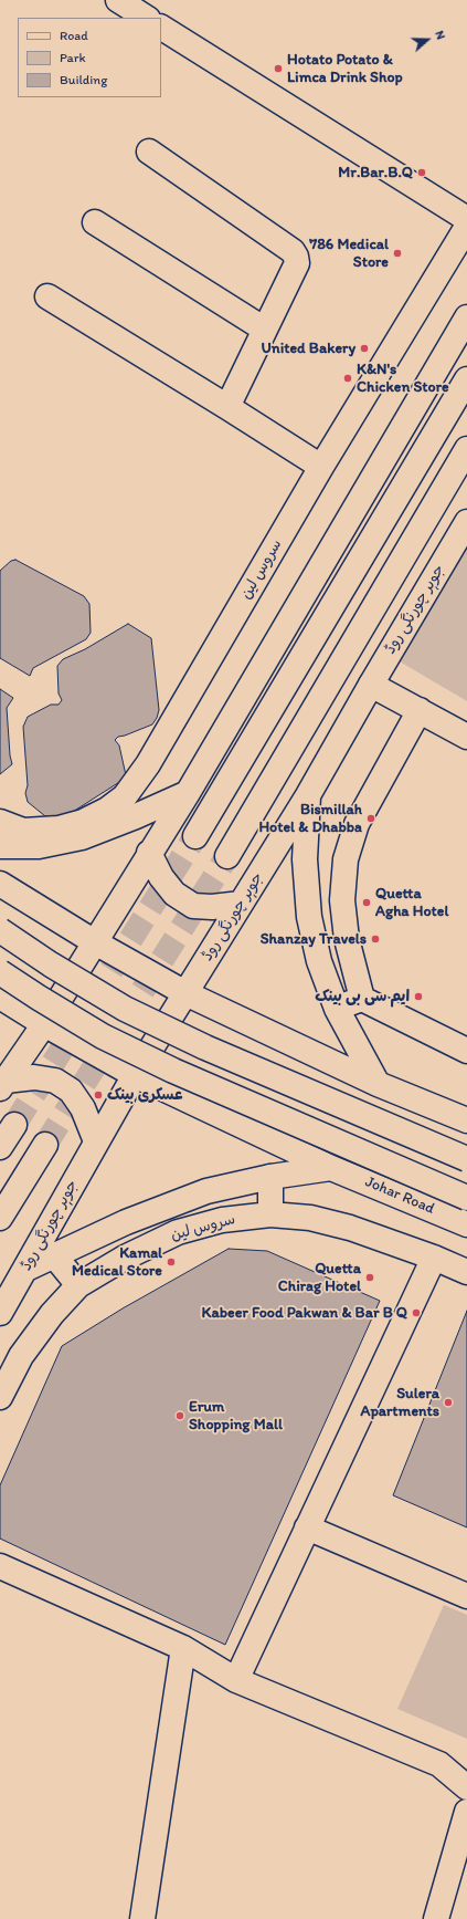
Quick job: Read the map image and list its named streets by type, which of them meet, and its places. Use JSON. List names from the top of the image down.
{
  "streets": {
    "main road": ["سروس لین", "جوہر چورنگی روڈ", "Johar Road"]
  },
  "crossings": [
    ["جوہر چورنگی روڈ", "Johar Road"]
  ],
  "places": [
    "Hotato Potato & Limca Drink Shop",
    "Mr.Bar.B.Q",
    "786 Medical Store",
    "United Bakery",
    "K&N's Chicken Store",
    "Bismillah Hotel & Dhabba",
    "Quetta Agha Hotel",
    "Shanzay Travels",
    "ایم سی بی بینک",
    "عسکری بینک",
    "Kamal Medical Store",
    "Quetta Chirag Hotel",
    "Kabeer Food Pakwan & Bar B Q",
    "Sulera Apartments",
    "Erum Shopping Mall"
  ],
  "legend": ["Road", "Park", "Building"],
  "north": "right"
}
